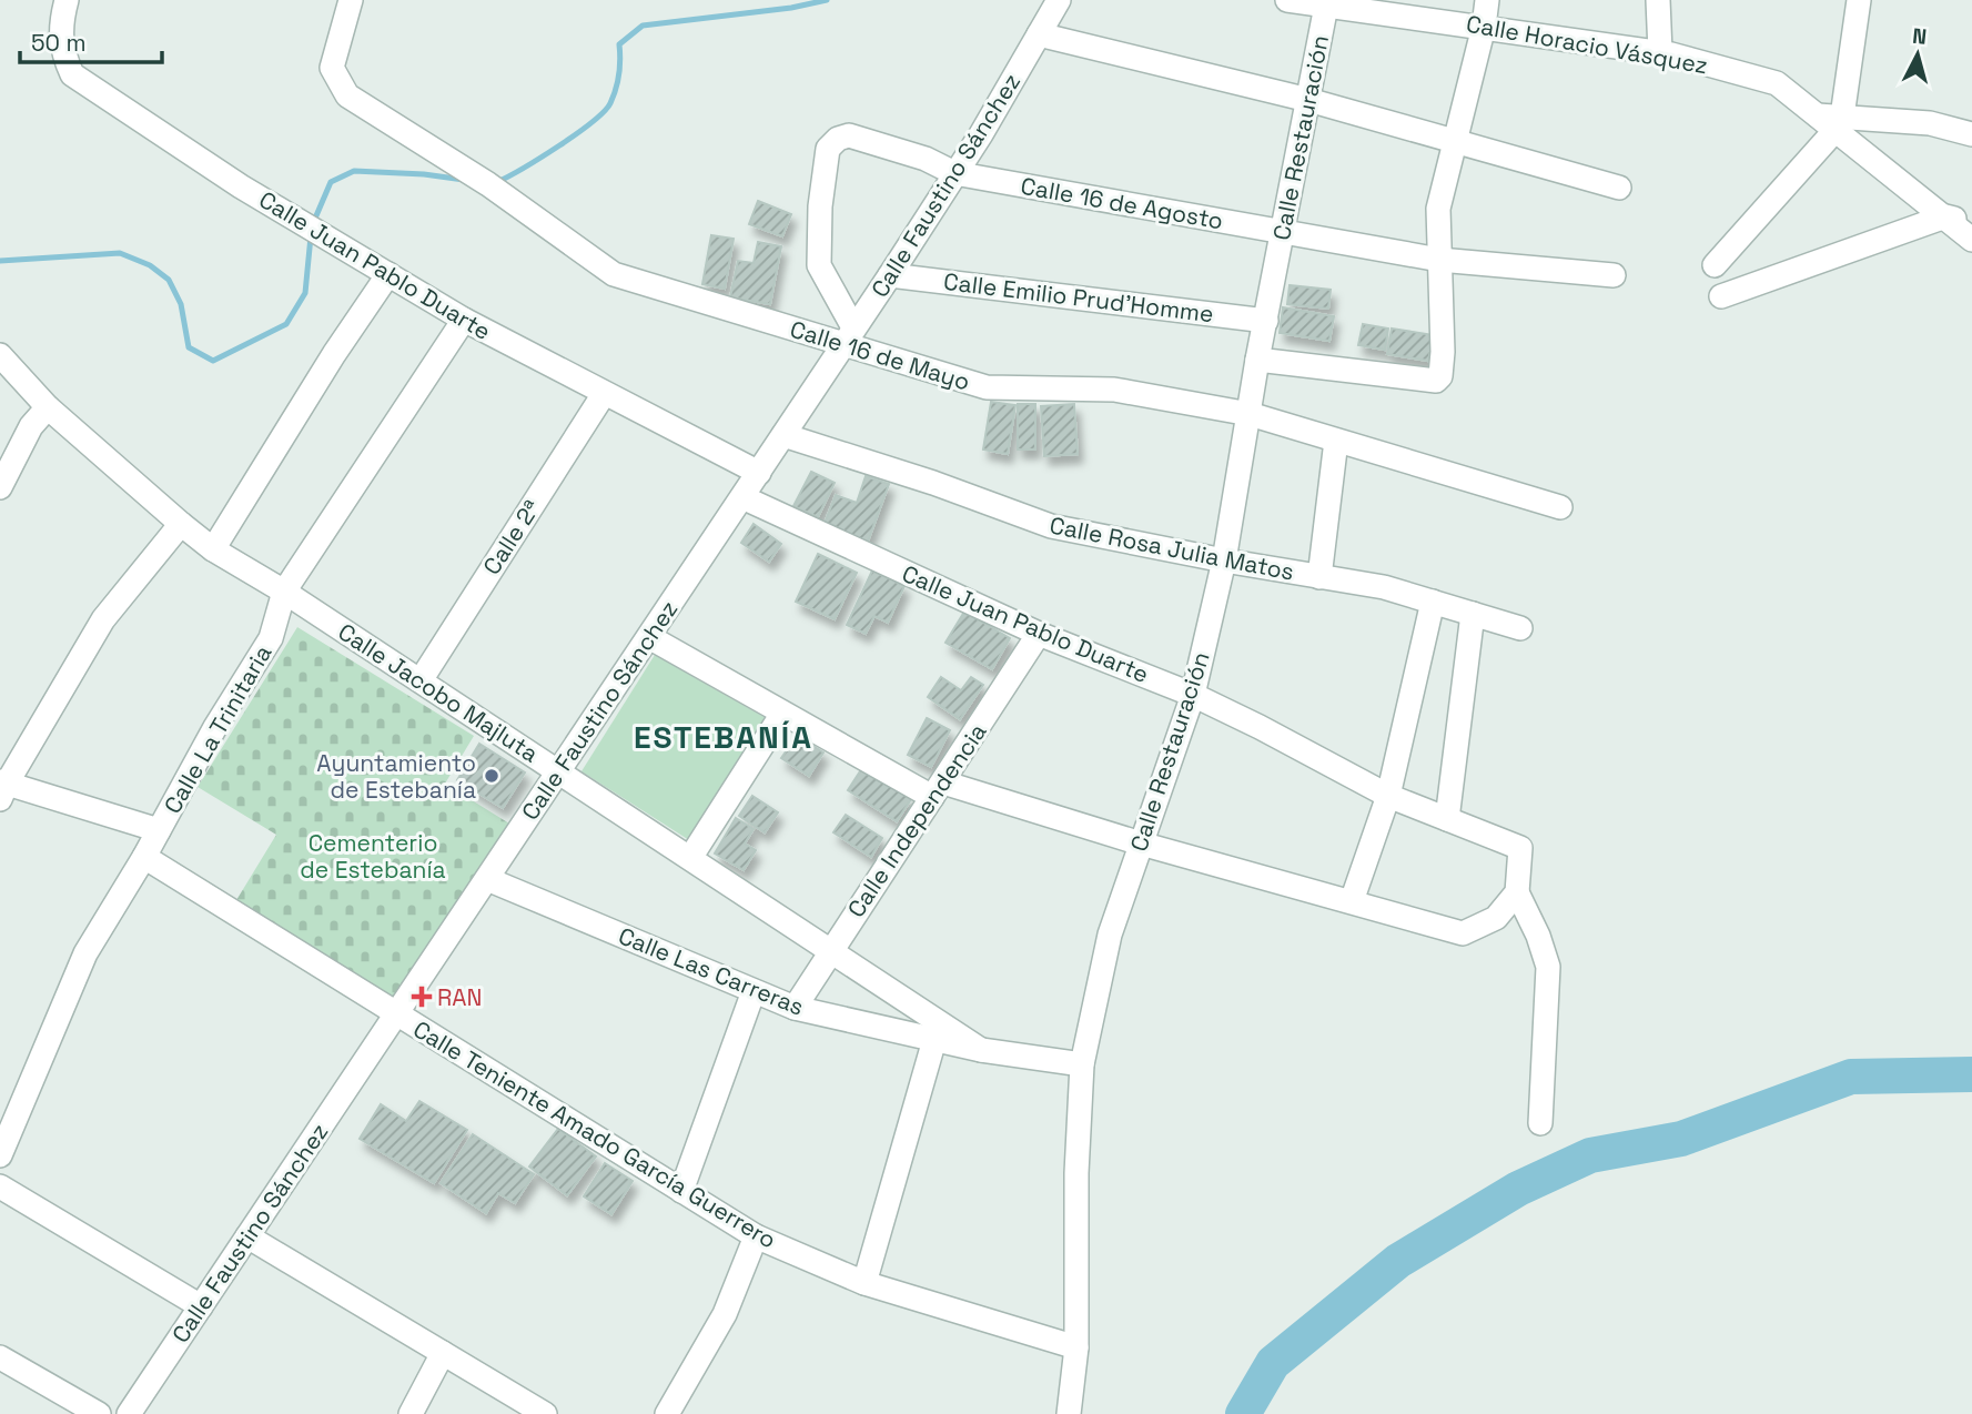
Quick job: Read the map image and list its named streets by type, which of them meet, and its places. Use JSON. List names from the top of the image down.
{
  "streets": {
    "street": [
      "Calle Horacio Vásquez",
      "Calle Restauración",
      "Calle Faustino Sánchez",
      "Calle 16 de Agosto",
      "Calle Juan Pablo Duarte",
      "Calle Emilio Prud'Homme",
      "Calle 16 de Mayo",
      "Calle 2ª",
      "Calle Rosa Julia Matos",
      "Calle Jacobo Majluta",
      "Calle La Trinitaria",
      "Calle Independencia",
      "Calle Las Carreras",
      "Calle Teniente Amado García Guerrero"
    ]
  },
  "crossings": [
    ["Calle Horacio Vásquez", "Calle Restauración"],
    ["Calle Restauración", "Calle 16 de Agosto"],
    ["Calle Restauración", "Calle Juan Pablo Duarte"],
    ["Calle Restauración", "Calle Emilio Prud'Homme"],
    ["Calle Restauración", "Calle 16 de Mayo"],
    ["Calle Restauración", "Calle Rosa Julia Matos"],
    ["Calle Restauración", "Calle Jacobo Majluta"],
    ["Calle Restauración", "Calle Teniente Amado García Guerrero"],
    ["Calle Faustino Sánchez", "Calle 16 de Agosto"],
    ["Calle Faustino Sánchez", "Calle Juan Pablo Duarte"],
    ["Calle Faustino Sánchez", "Calle Emilio Prud'Homme"],
    ["Calle Faustino Sánchez", "Calle 16 de Mayo"],
    ["Calle Faustino Sánchez", "Calle Rosa Julia Matos"],
    ["Calle Faustino Sánchez", "Calle Jacobo Majluta"],
    ["Calle Faustino Sánchez", "Calle Las Carreras"],
    ["Calle Faustino Sánchez", "Calle Teniente Amado García Guerrero"],
    ["Calle 16 de Agosto", "Calle 16 de Mayo"],
    ["Calle Juan Pablo Duarte", "Calle 2ª"],
    ["Calle Juan Pablo Duarte", "Calle La Trinitaria"],
    ["Calle Juan Pablo Duarte", "Calle Independencia"],
    ["Calle 2ª", "Calle Jacobo Majluta"],
    ["Calle Jacobo Majluta", "Calle La Trinitaria"],
    ["Calle Jacobo Majluta", "Calle Independencia"],
    ["Calle Jacobo Majluta", "Calle Las Carreras"],
    ["Calle La Trinitaria", "Calle Teniente Amado García Guerrero"],
    ["Calle Independencia", "Calle Las Carreras"]
  ],
  "districts": ["ESTEBANÍA"],
  "parks": ["Cementerio de Estebanía"],
  "places": {
    "other": ["Ayuntamiento de Estebanía"],
    "health": ["RAN"]
  },
  "scale_bar": "50 m",
  "north": "top"
}
